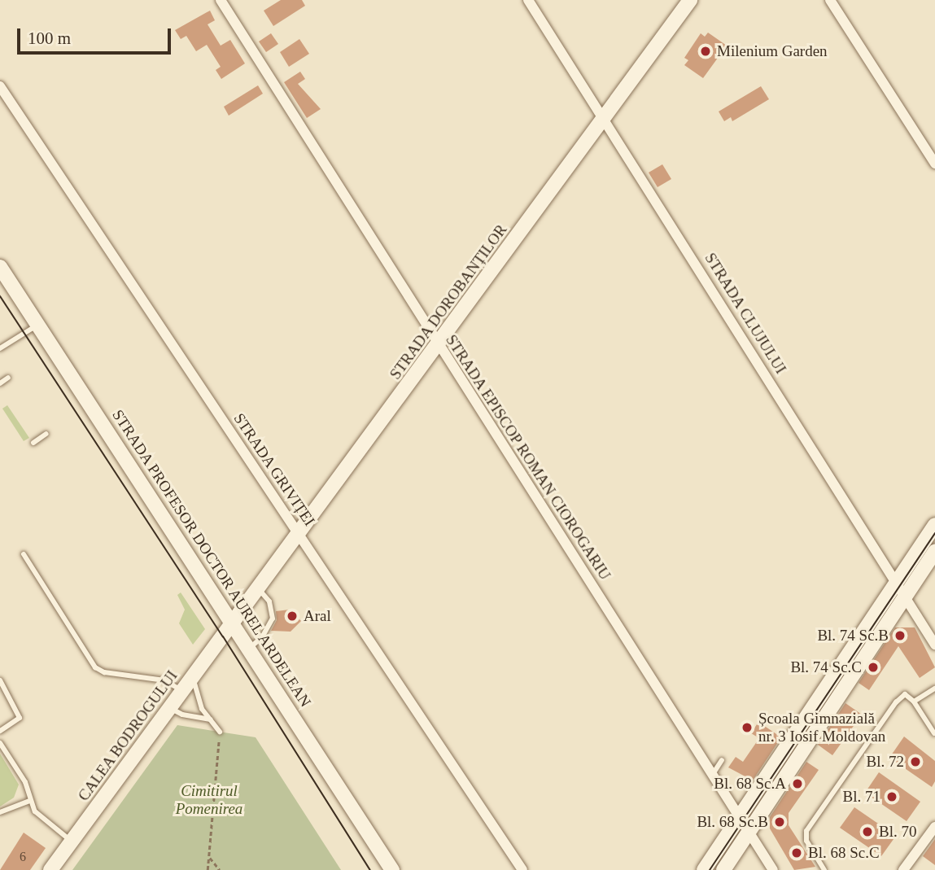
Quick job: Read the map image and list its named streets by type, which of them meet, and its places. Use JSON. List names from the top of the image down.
{
  "streets": {
    "main road": ["STRADA DOROBANȚILOR", "STRADA PROFESOR DOCTOR AUREL ARDELEAN", "CALEA BODROGULUI"],
    "street": ["STRADA CLUJULUI", "STRADA EPISCOP ROMAN CIOROGARIU", "STRADA GRIVIȚEI"]
  },
  "crossings": [
    ["STRADA DOROBANȚILOR", "STRADA CLUJULUI"],
    ["STRADA DOROBANȚILOR", "STRADA EPISCOP ROMAN CIOROGARIU"],
    ["STRADA DOROBANȚILOR", "STRADA GRIVIȚEI"],
    ["STRADA DOROBANȚILOR", "STRADA PROFESOR DOCTOR AUREL ARDELEAN"],
    ["STRADA DOROBANȚILOR", "CALEA BODROGULUI"],
    ["STRADA PROFESOR DOCTOR AUREL ARDELEAN", "CALEA BODROGULUI"]
  ],
  "parks": ["Cimitirul Pomenirea"],
  "places": [
    "Milenium Garden",
    "Aral",
    "Bl. 74 Sc.B",
    "Bl. 74 Sc.C",
    "Școala Gimnazială nr. 3 Iosif Moldovan",
    "Bl. 72",
    "Bl. 68 Sc.A",
    "Bl. 71",
    "Bl. 68 Sc.B",
    "Bl. 70",
    "Bl. 68 Sc.C"
  ],
  "house_numbers": ["6"],
  "scale_bar": "100 m"
}
